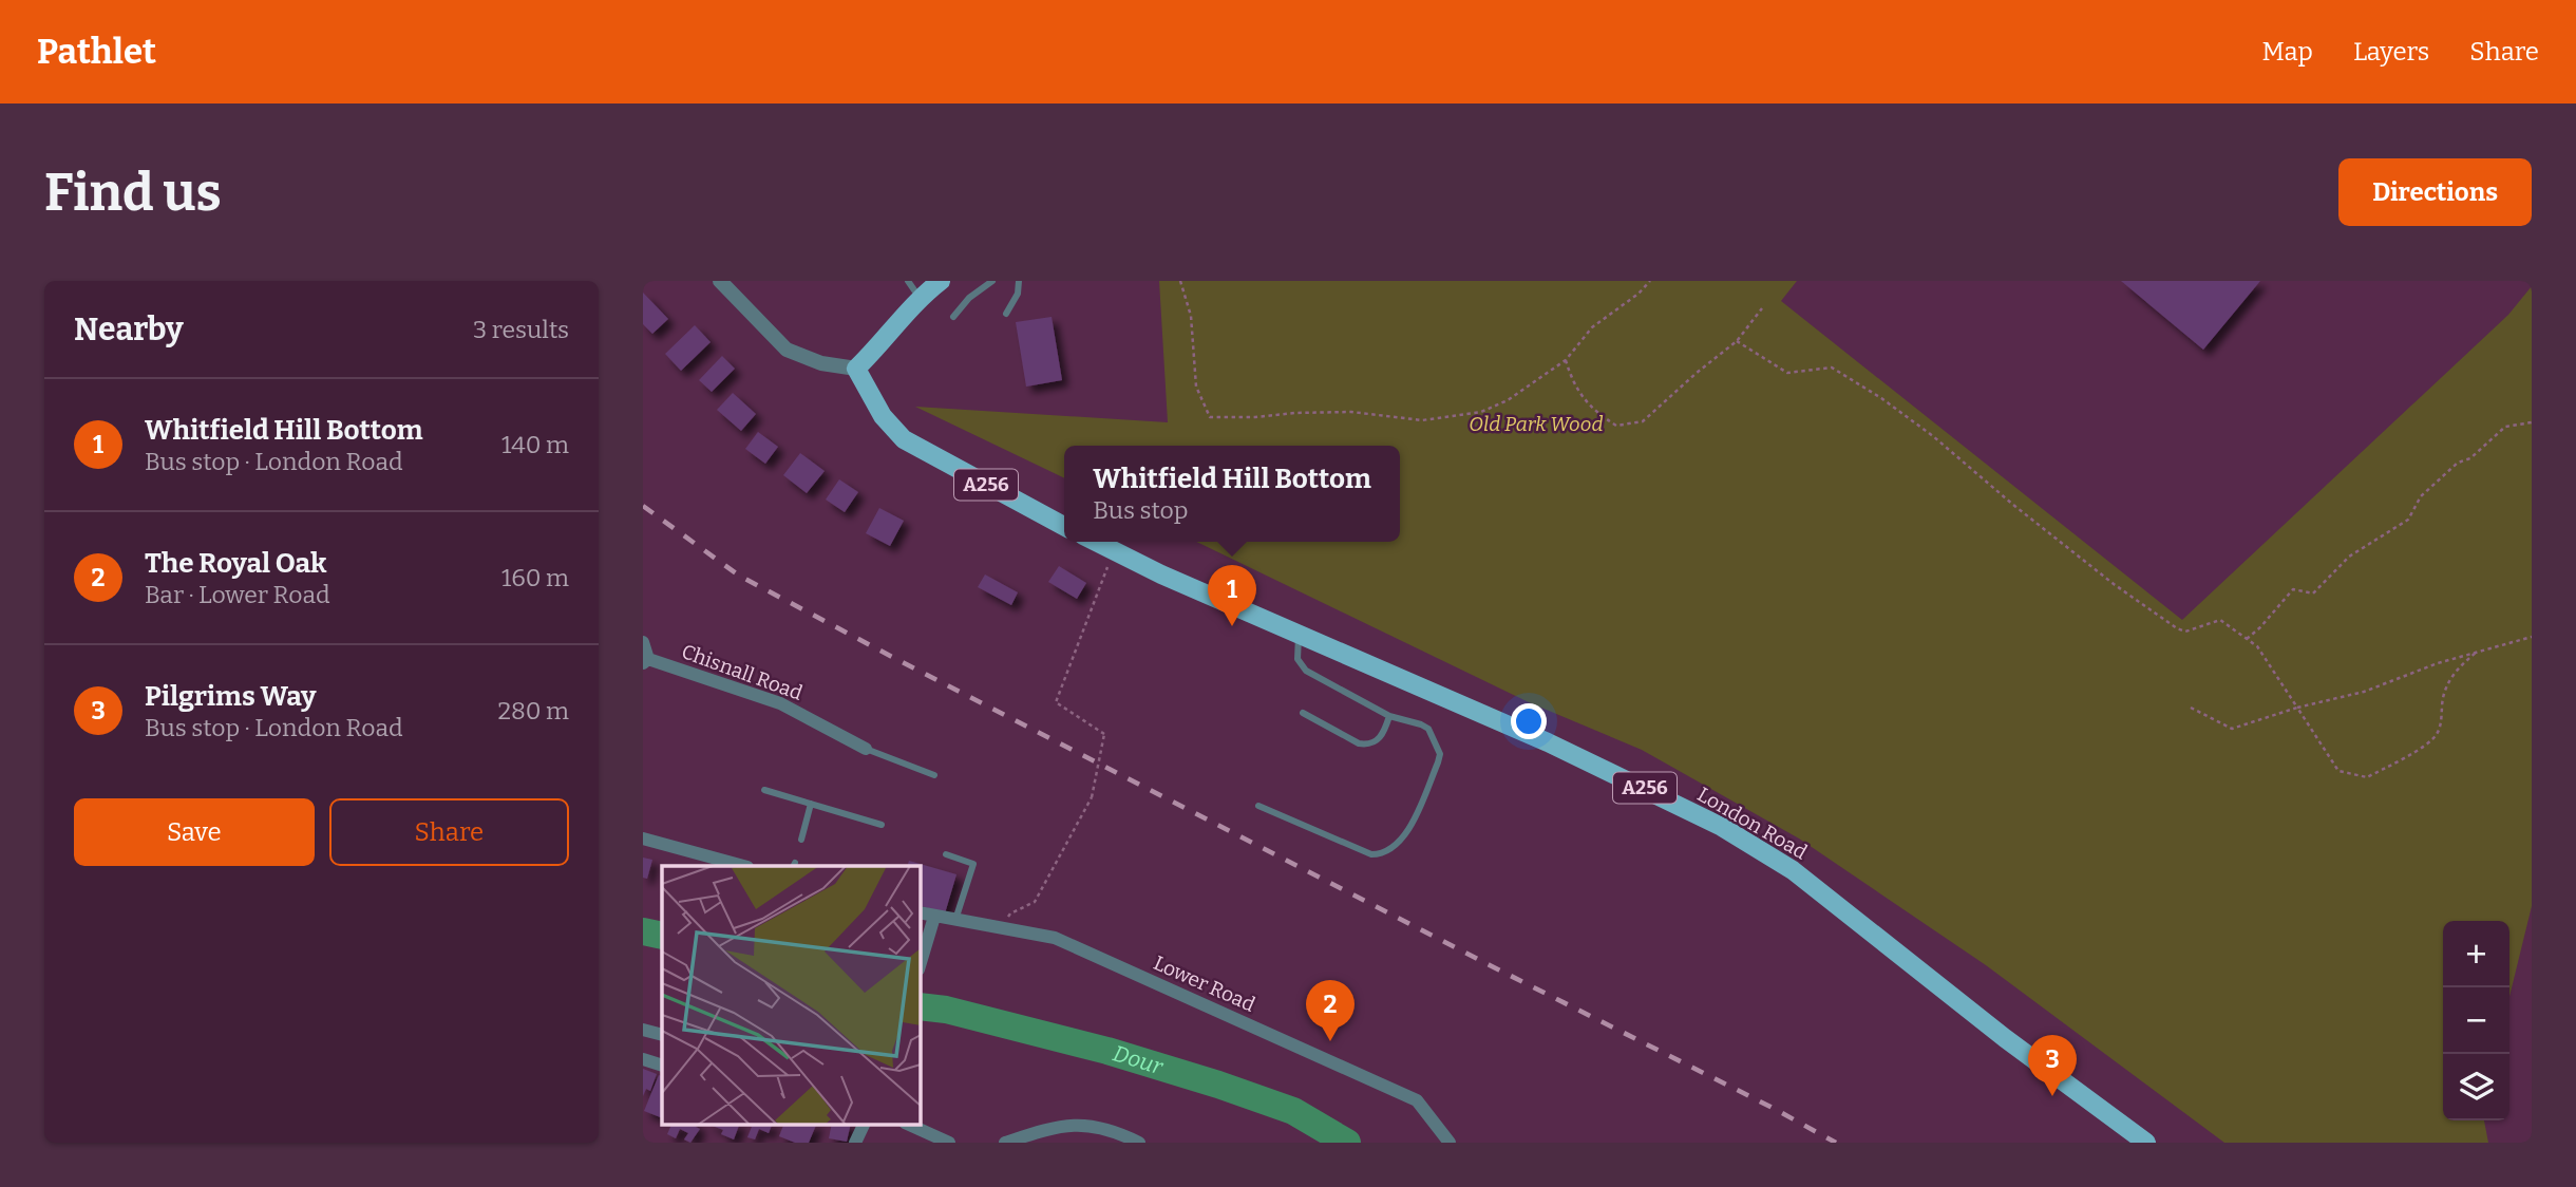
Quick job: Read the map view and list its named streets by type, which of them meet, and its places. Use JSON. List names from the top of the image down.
{
  "streets": {
    "main road": ["A256", "London Road"],
    "street": ["Chisnall Road", "Lower Road"]
  },
  "water": ["Dour"],
  "parks": ["Old Park Wood"],
  "page": {
    "header": "Pathlet",
    "nav": ["Map", "Layers", "Share"],
    "buttons": [
      "Directions",
      ["Save", "Share"]
    ],
    "title": "Find us",
    "heading": ["Nearby", "3 results"],
    "list": [
      {
        "mark": "1",
        "name": "Whitfield Hill Bottom",
        "note": "Bus stop · London Road",
        "value": "140 m"
      },
      {
        "mark": "2",
        "name": "The Royal Oak",
        "note": "Bar · Lower Road",
        "value": "160 m"
      },
      {
        "mark": "3",
        "name": "Pilgrims Way",
        "note": "Bus stop · London Road",
        "value": "280 m"
      }
    ],
    "popup": ["Whitfield Hill Bottom", "Bus stop"],
    "pins": ["1", "2", "3"],
    "map_buttons": ["+", "−"]
  }
}
